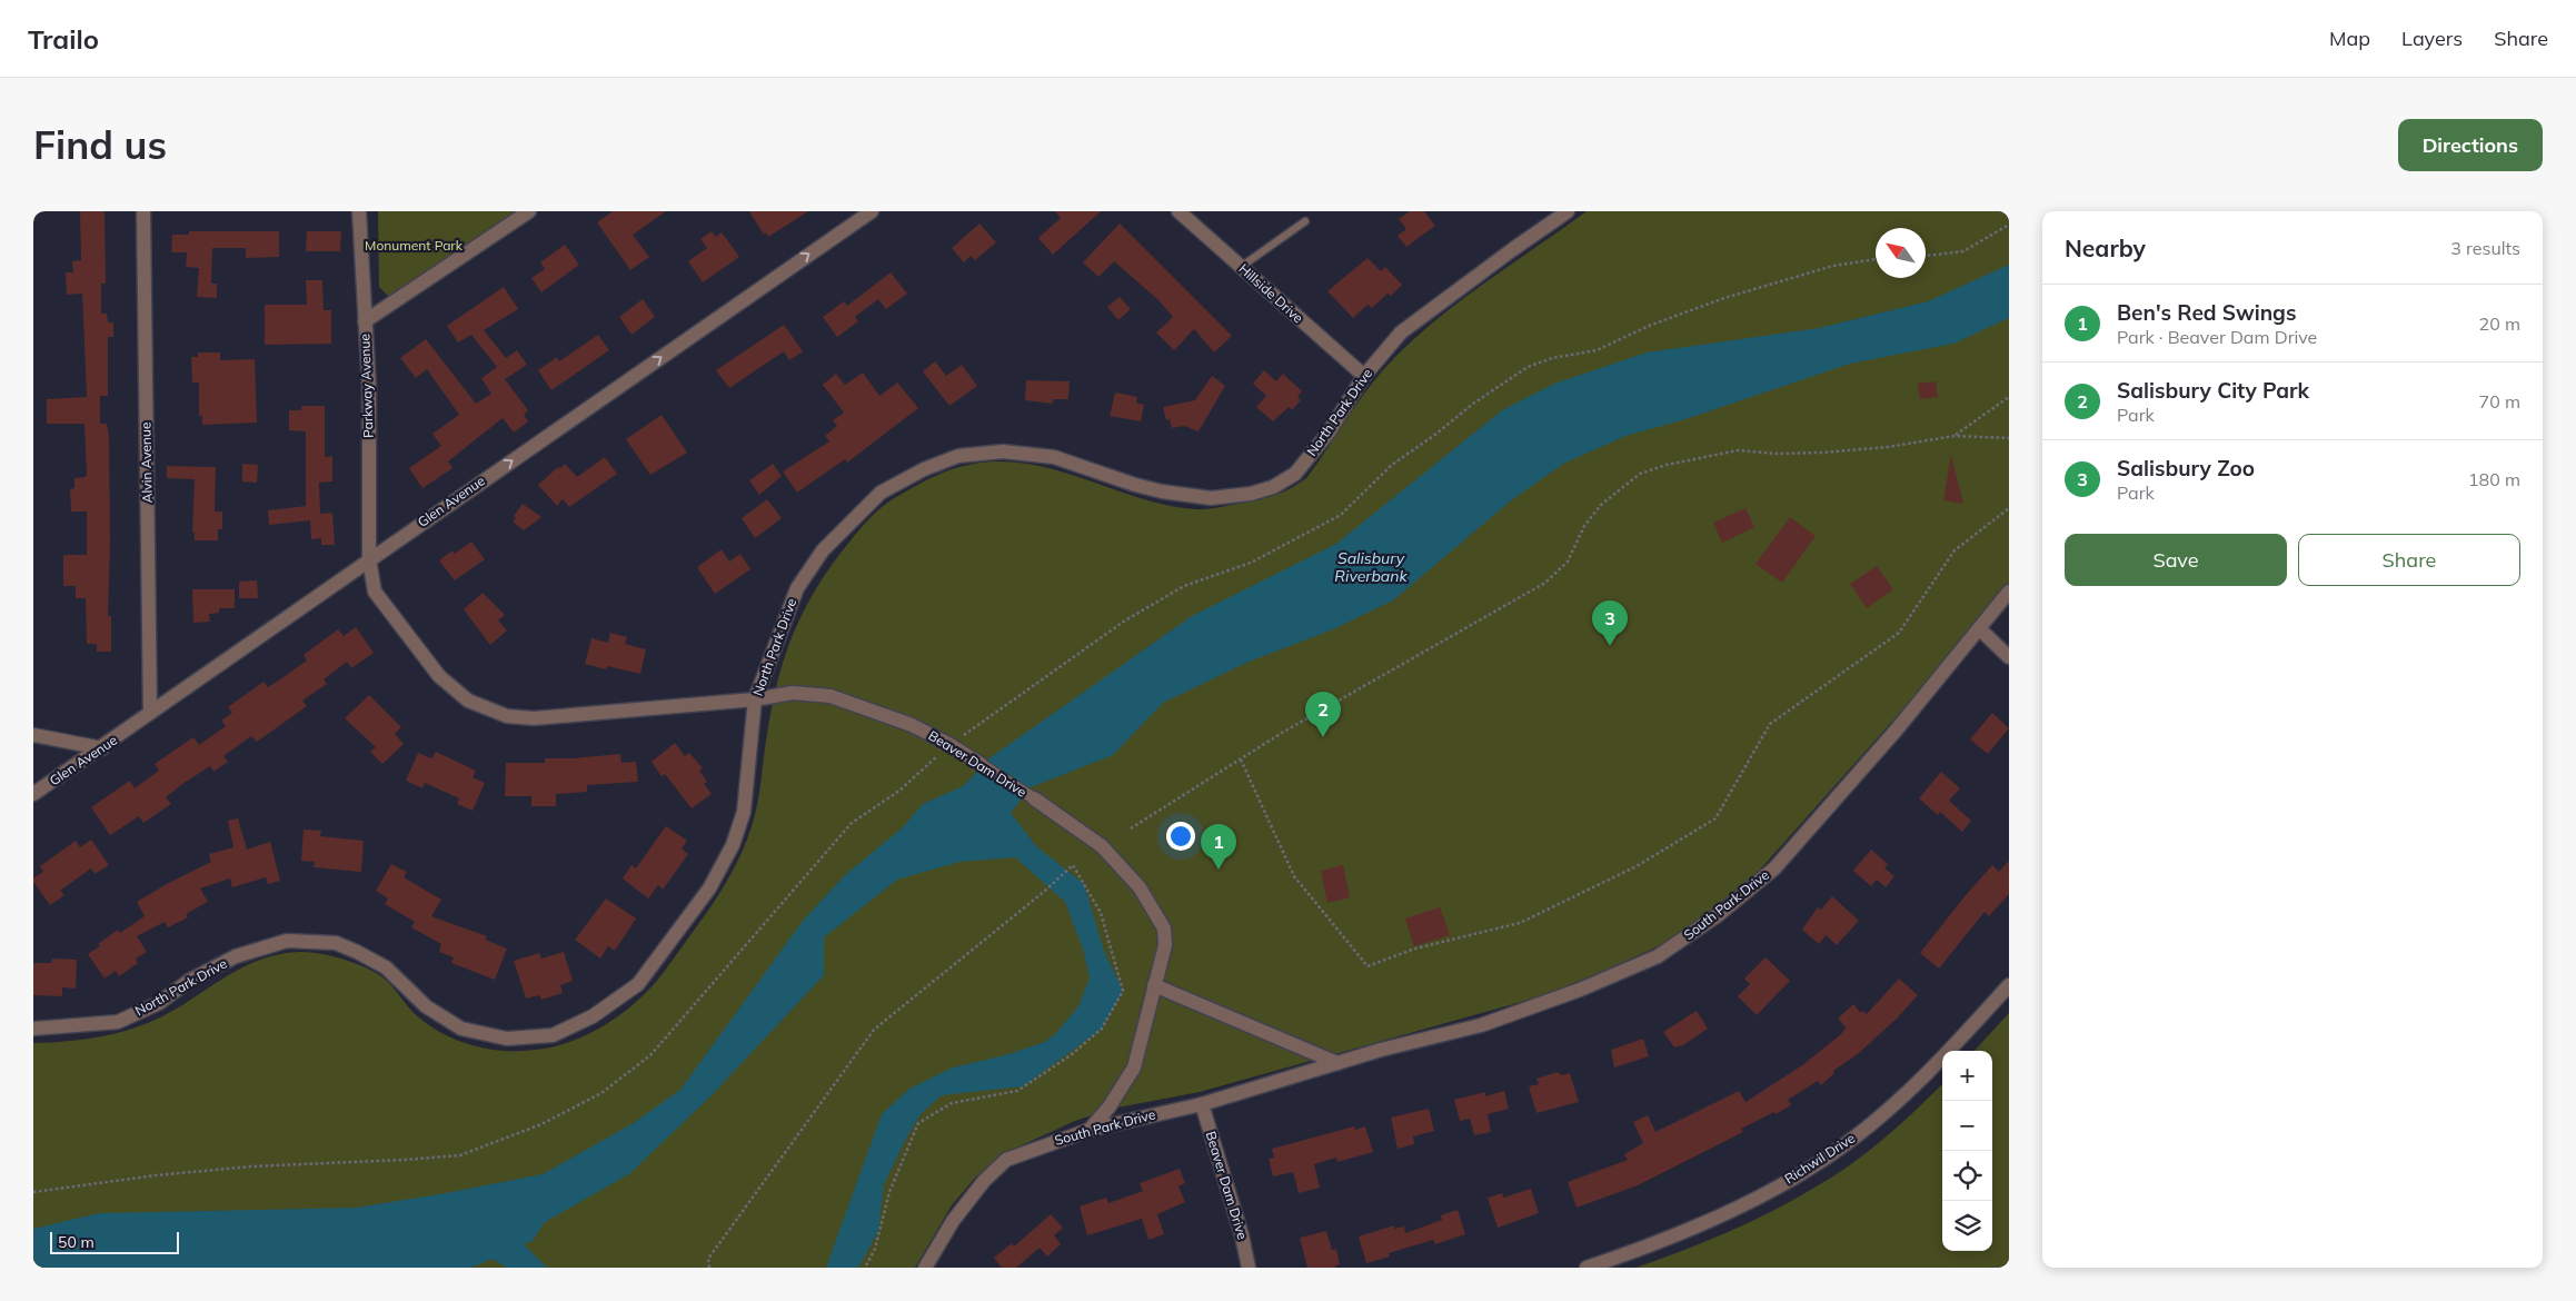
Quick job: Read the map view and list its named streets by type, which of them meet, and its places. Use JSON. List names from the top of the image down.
{
  "streets": {
    "street": [
      "Hillside Drive",
      "Parkway Avenue",
      "North Park Drive",
      "Alvin Avenue",
      "Glen Avenue",
      "Beaver Dam Drive",
      "South Park Drive",
      "Richwil Drive"
    ]
  },
  "crossings": [
    ["Hillside Drive", "North Park Drive"],
    ["Parkway Avenue", "Glen Avenue"],
    ["Parkway Avenue", "Beaver Dam Drive"],
    ["North Park Drive", "Beaver Dam Drive"],
    ["Alvin Avenue", "Glen Avenue"],
    ["Glen Avenue", "Beaver Dam Drive"],
    ["Beaver Dam Drive", "South Park Drive"]
  ],
  "one_way": ["Glen Avenue"],
  "water": ["Salisbury Riverbank"],
  "parks": ["Monument Park"],
  "scale_bar": "50 m",
  "north": "top left",
  "page": {
    "header": "Trailo",
    "nav": ["Map", "Layers", "Share"],
    "buttons": [
      "Directions",
      ["Save", "Share"]
    ],
    "title": "Find us",
    "heading": ["Nearby", "3 results"],
    "list": [
      {
        "mark": "1",
        "name": "Ben's Red Swings",
        "note": "Park · Beaver Dam Drive",
        "value": "20 m"
      },
      {
        "mark": "2",
        "name": "Salisbury City Park",
        "note": "Park",
        "value": "70 m"
      },
      {
        "mark": "3",
        "name": "Salisbury Zoo",
        "note": "Park",
        "value": "180 m"
      }
    ],
    "pins": ["3", "2", "1"],
    "map_buttons": ["+", "−"],
    "scale": "50 m"
  }
}
